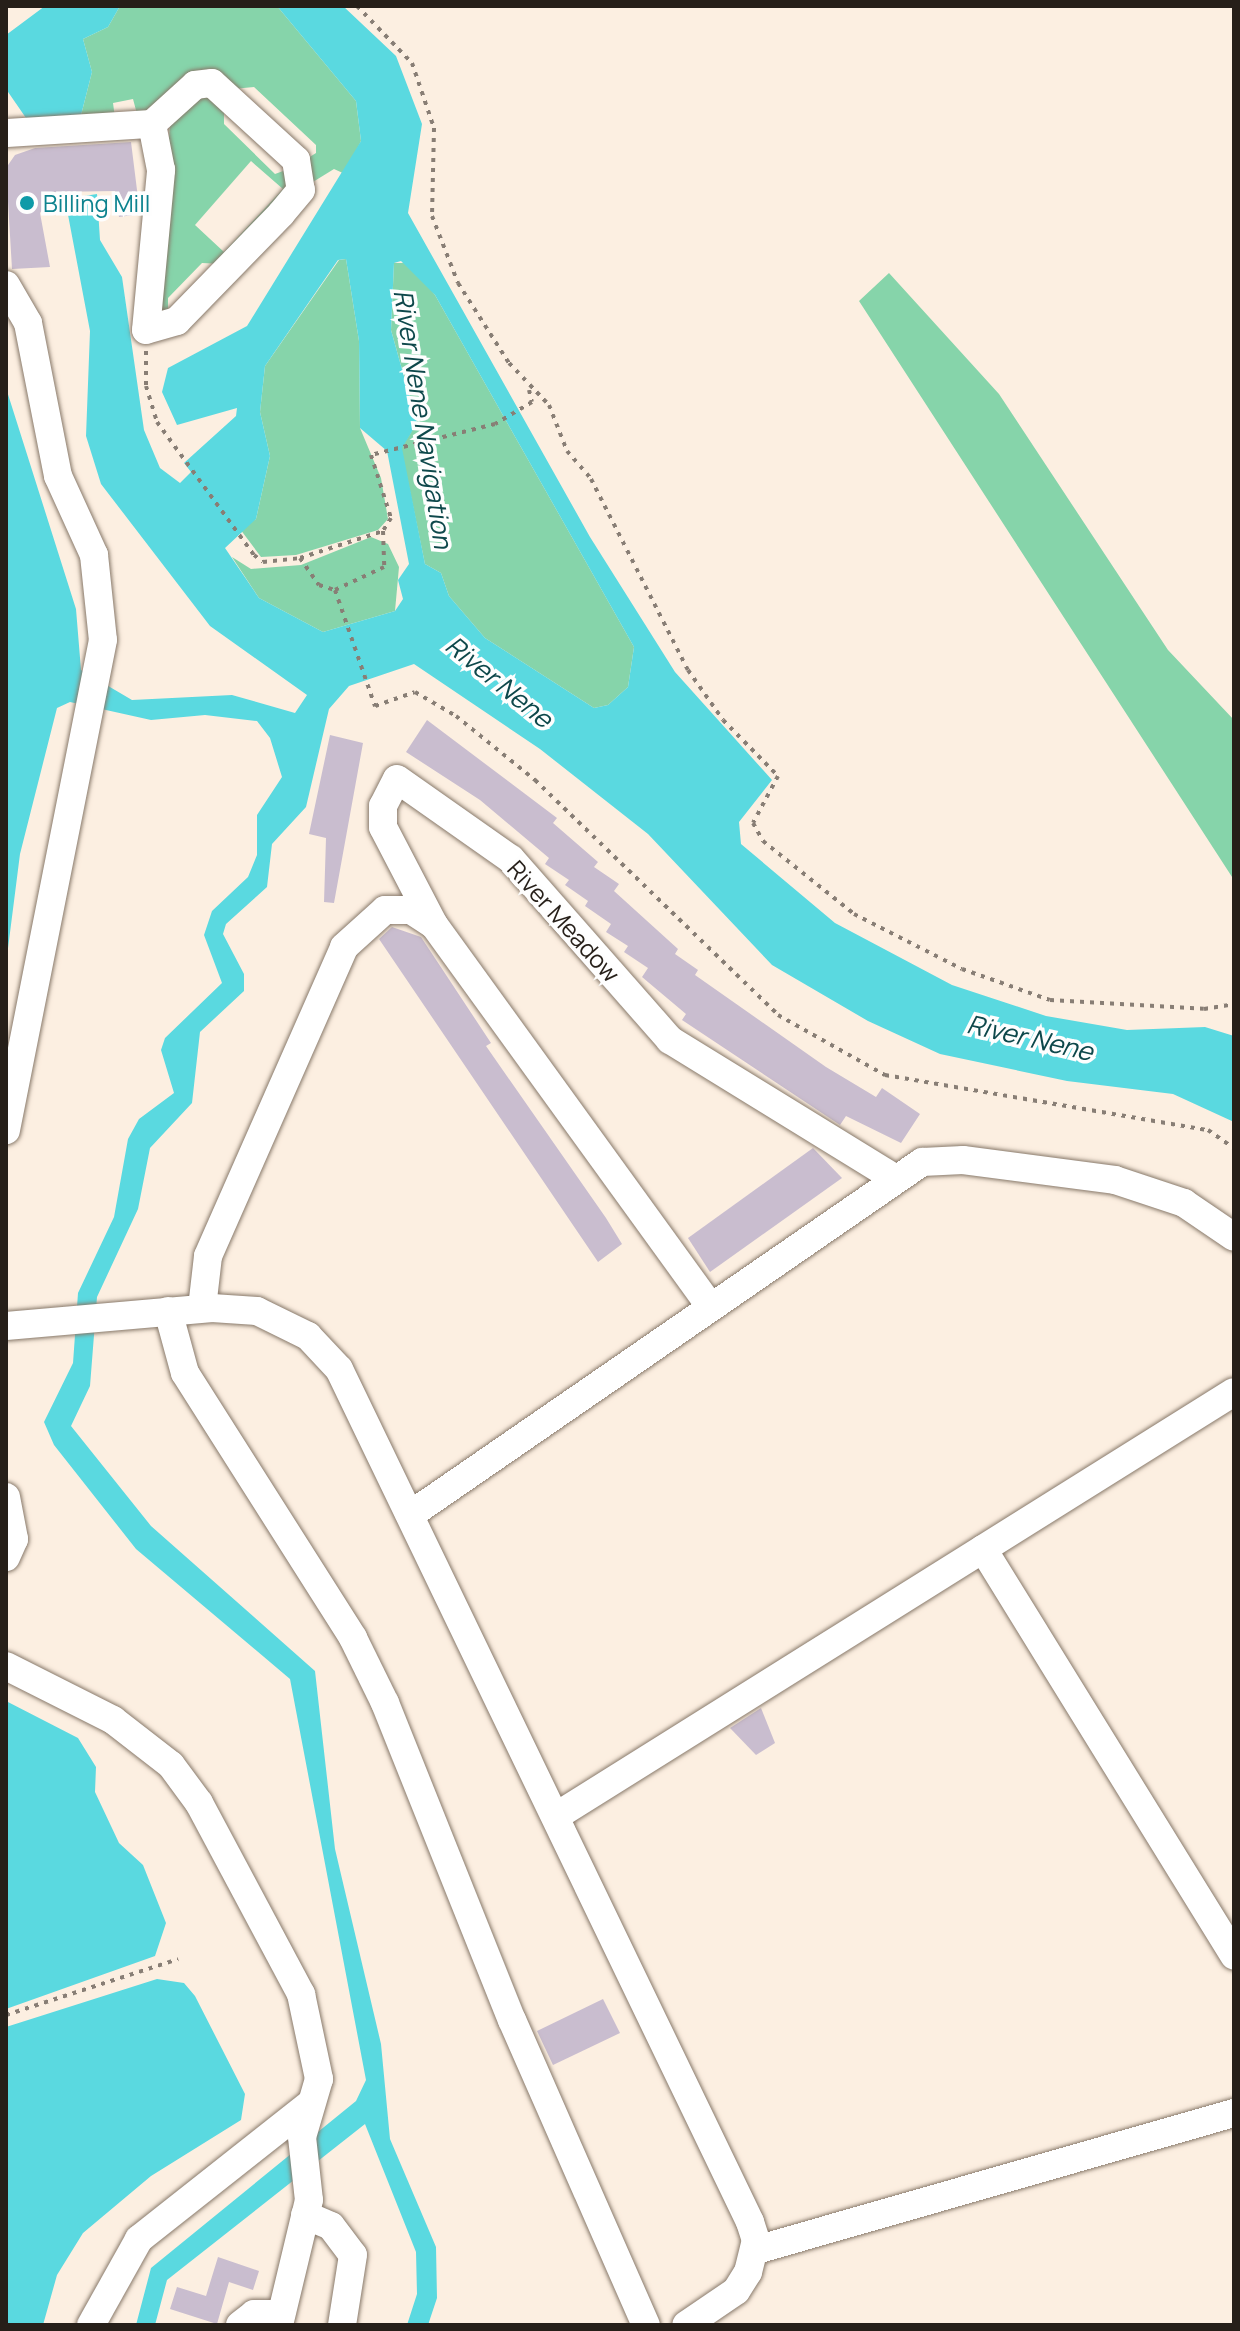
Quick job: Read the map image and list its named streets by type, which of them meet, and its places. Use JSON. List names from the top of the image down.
{
  "streets": {
    "street": ["River Meadow"]
  },
  "water": ["River Nene Navigation", "River Nene"],
  "places": ["Billing Mill"]
}
